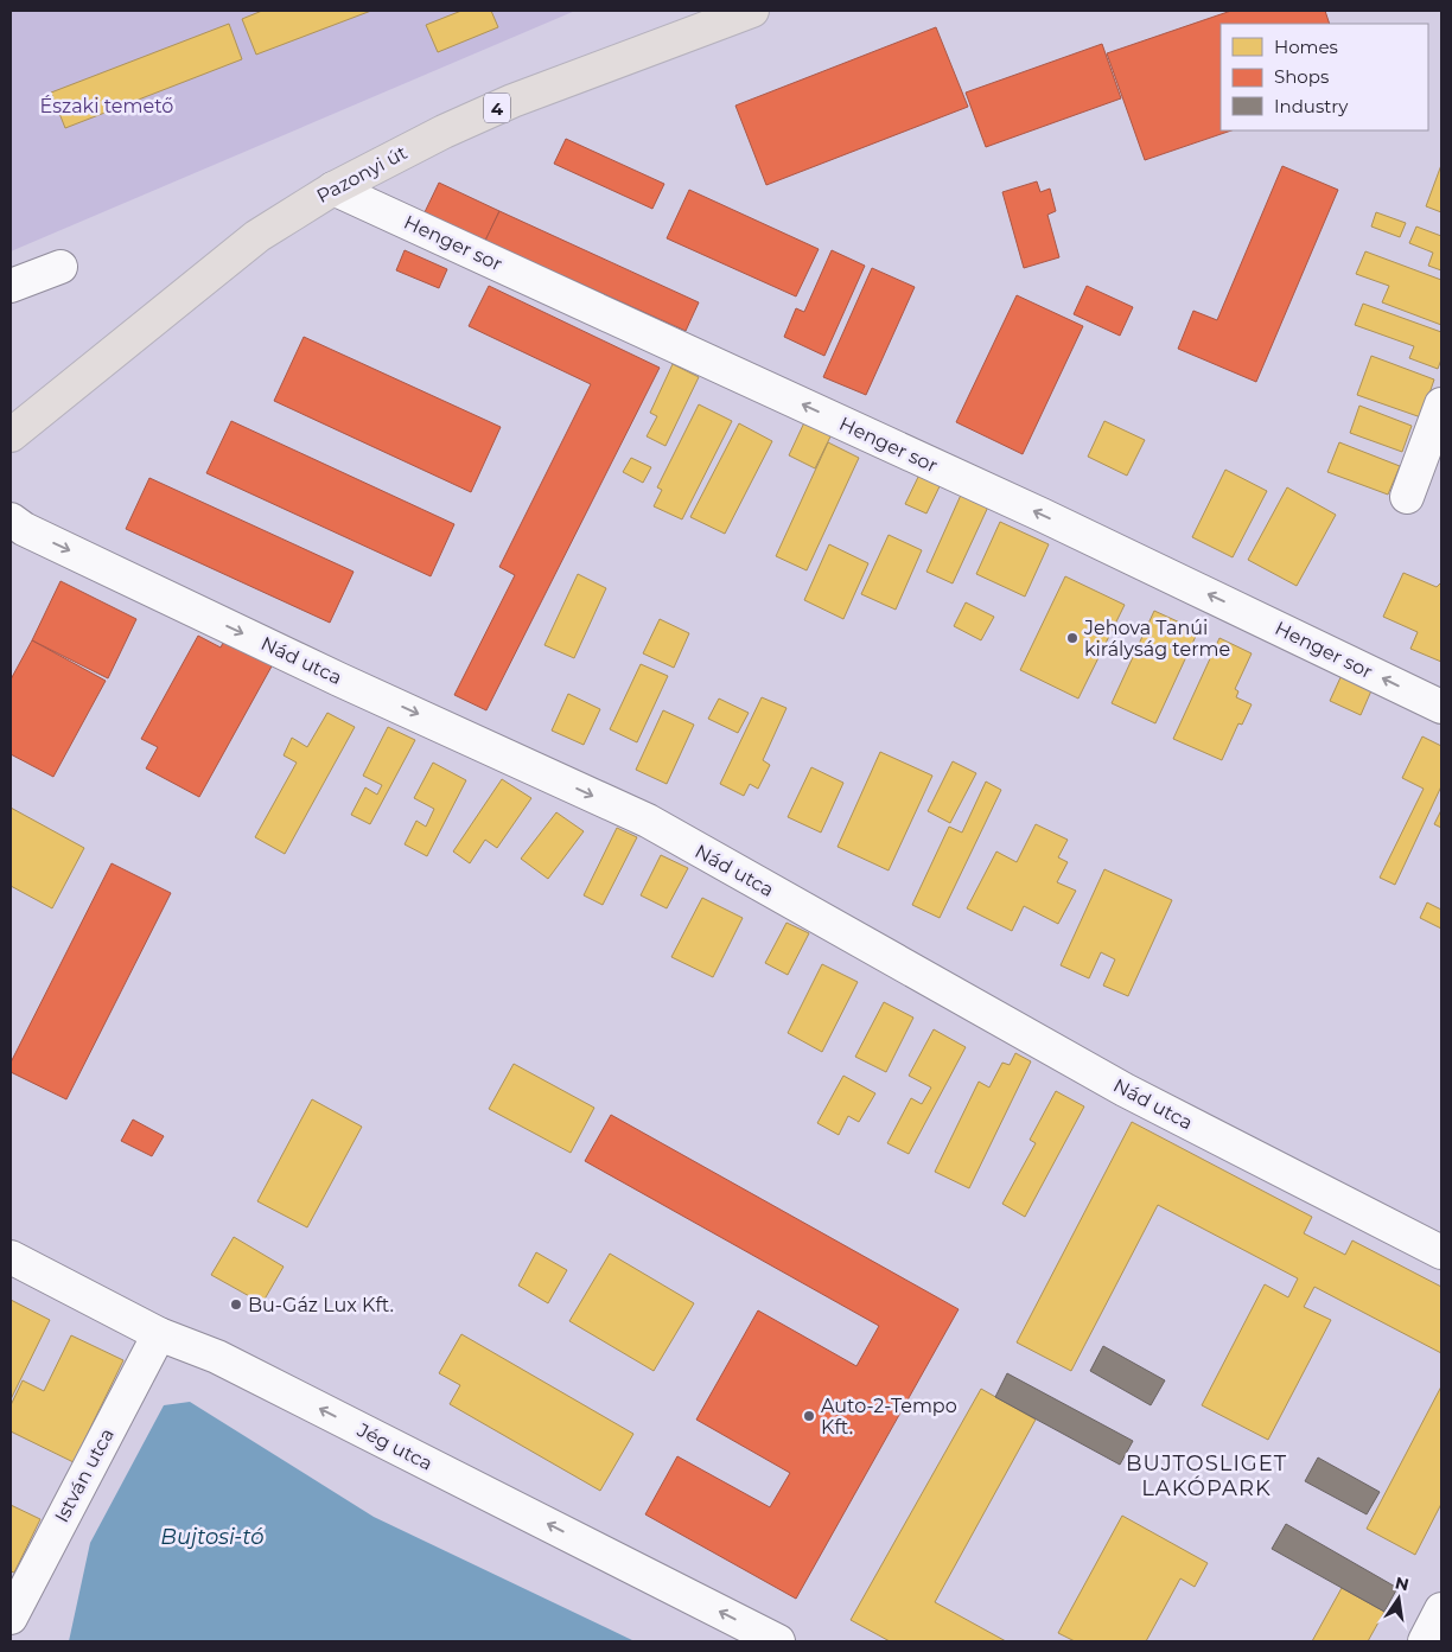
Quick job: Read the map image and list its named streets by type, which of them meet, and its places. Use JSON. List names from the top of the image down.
{
  "streets": {
    "main road": ["4", "Pazonyi út"],
    "street": [
      "Henger sor",
      "Nád utca",
      "Jég utca",
      "István utca"
    ]
  },
  "crossings": [
    ["Pazonyi út", "Henger sor"],
    ["Jég utca", "István utca"]
  ],
  "one_way": ["Henger sor", "Nád utca", "Jég utca"],
  "districts": ["BUJTOSLIGET LAKÓPARK"],
  "water": ["Bujtosi-tó"],
  "parks": ["Északi temető"],
  "places": ["Jehova Tanúi királyság terme", "Bu-Gáz Lux Kft.", "Auto-2-Tempo Kft."],
  "legend": ["Homes", "Shops", "Industry"],
  "north": "top"
}
